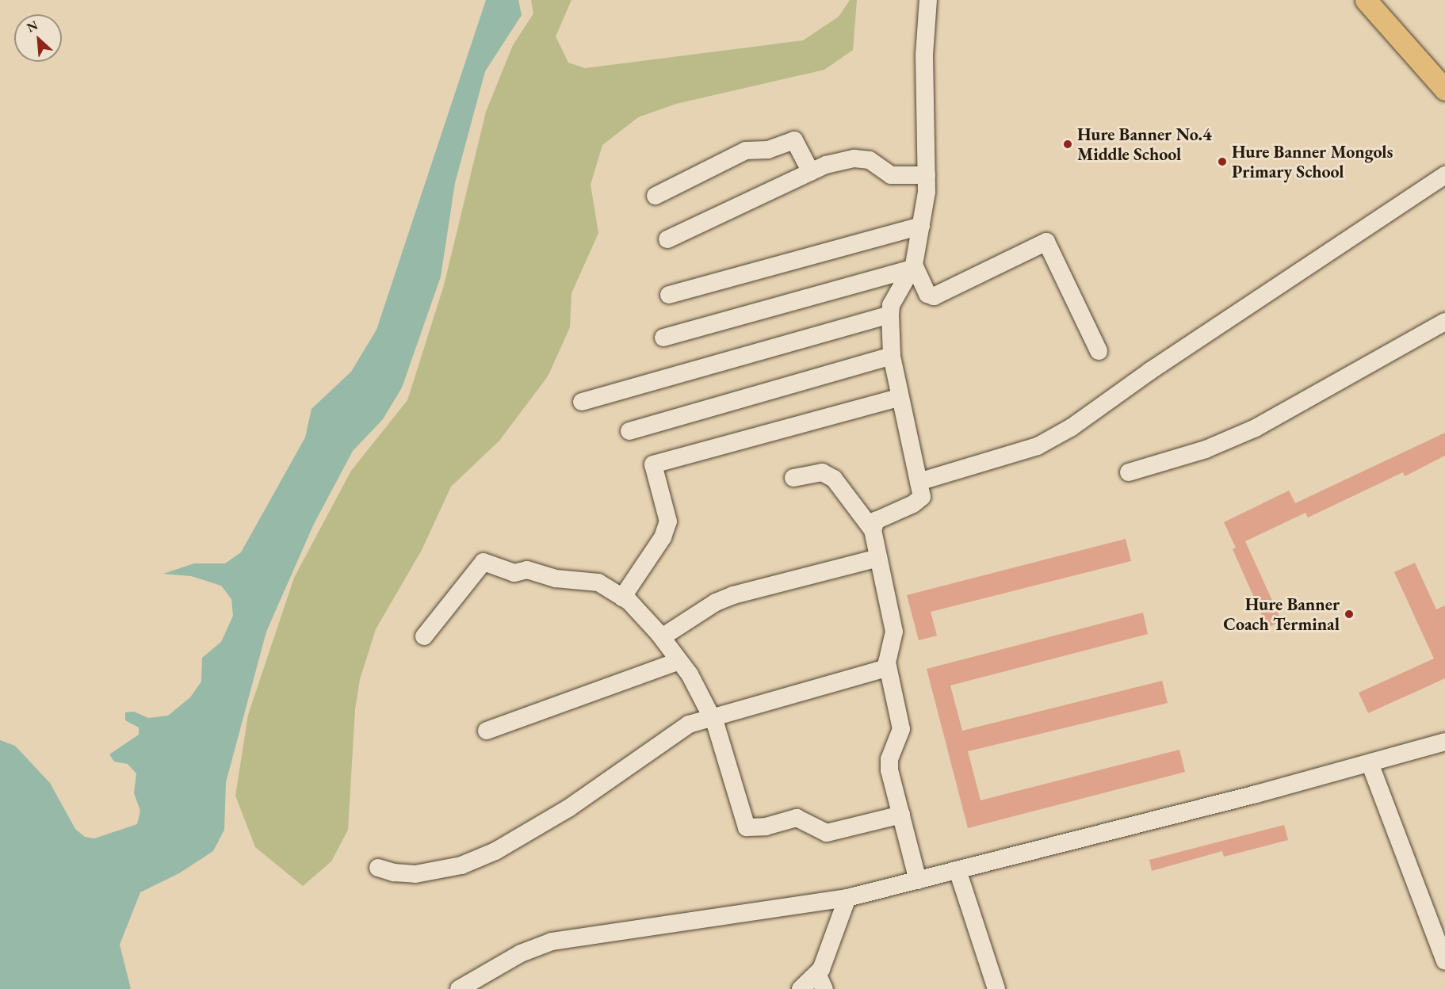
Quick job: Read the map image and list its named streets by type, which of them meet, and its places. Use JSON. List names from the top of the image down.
{
  "places": ["Hure Banner No.4 Middle School", "Hure Banner Mongols Primary School", "Hure Banner Coach Terminal"],
  "north": "top left"
}
